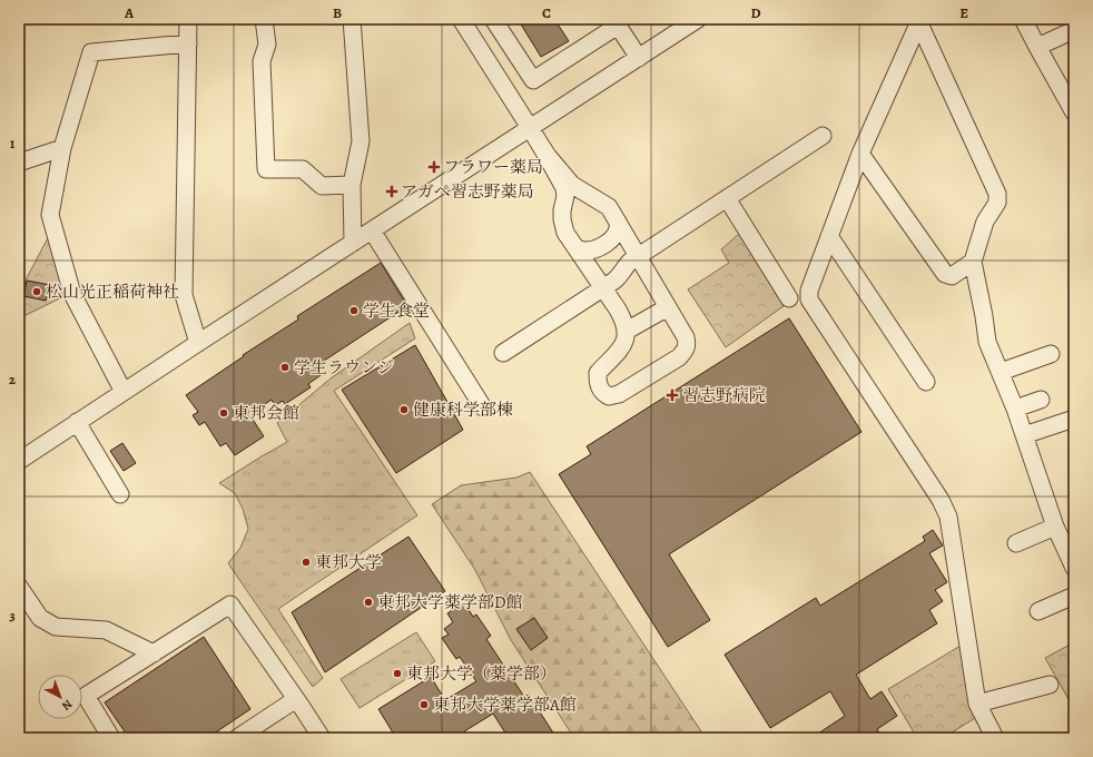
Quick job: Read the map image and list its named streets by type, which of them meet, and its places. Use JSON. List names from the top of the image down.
{
  "places": {
    "health": ["フラワー薬局", "アガペ習志野薬局", "習志野病院"],
    "other": [
      "松山光正稲荷神社",
      "学生食堂",
      "学生ラウンジ",
      "健康科学部棟",
      "東邦会館",
      "東邦大学",
      "東邦大学薬学部D館",
      "東邦大学（薬学部）",
      "東邦大学薬学部A館"
    ]
  },
  "north": "bottom right",
  "grid": {
    "columns": [
      "A",
      "B",
      "C",
      "D",
      "E"
    ],
    "rows": ["1", "2", "3"]
  }
}
